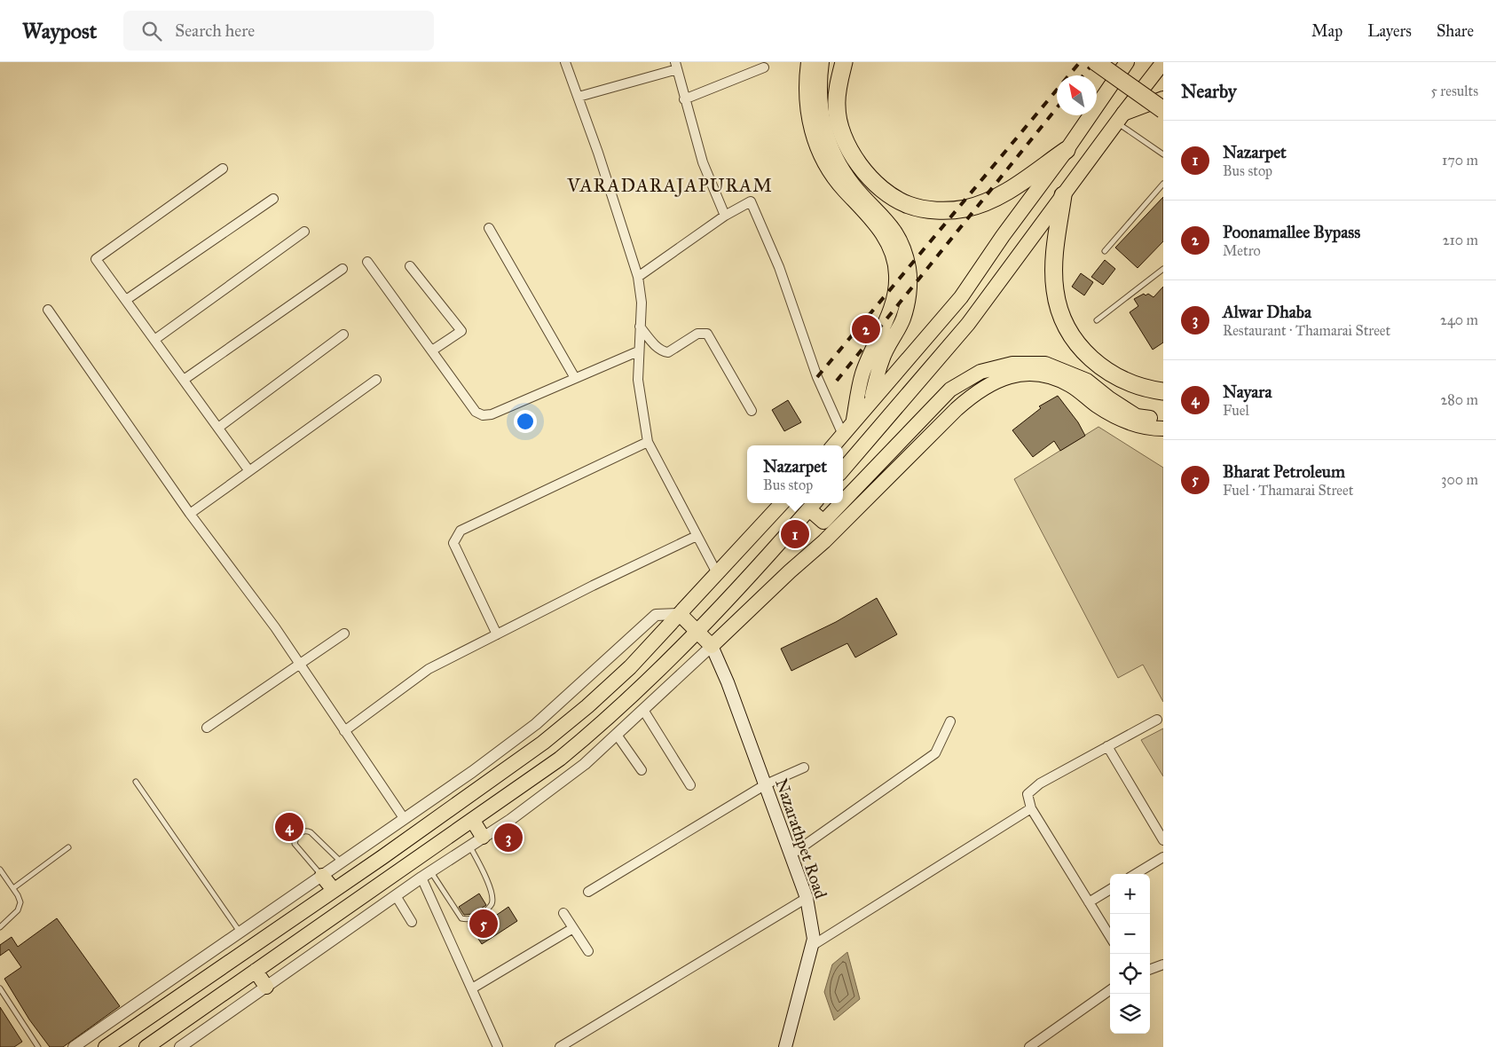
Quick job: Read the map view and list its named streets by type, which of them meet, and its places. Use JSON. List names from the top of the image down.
{
  "streets": {
    "main road": ["Nazarathpet Road"]
  },
  "districts": ["VARADARAJAPURAM"],
  "north": "top left",
  "page": {
    "header": "Waypost",
    "search": "Search here",
    "nav": ["Map", "Layers", "Share"],
    "heading": ["Nearby", "5 results"],
    "list": [
      {
        "mark": "1",
        "name": "Nazarpet",
        "note": "Bus stop",
        "value": "170 m"
      },
      {
        "mark": "2",
        "name": "Poonamallee Bypass",
        "note": "Metro",
        "value": "210 m"
      },
      {
        "mark": "3",
        "name": "Alwar Dhaba",
        "note": "Restaurant · Thamarai Street",
        "value": "240 m"
      },
      {
        "mark": "4",
        "name": "Nayara",
        "note": "Fuel",
        "value": "280 m"
      },
      {
        "mark": "5",
        "name": "Bharat Petroleum",
        "note": "Fuel · Thamarai Street",
        "value": "300 m"
      }
    ],
    "pins": [
      "2",
      "1",
      "4",
      "3",
      "5"
    ],
    "popup": ["Nazarpet", "Bus stop"],
    "map_buttons": ["+", "−"]
  }
}
